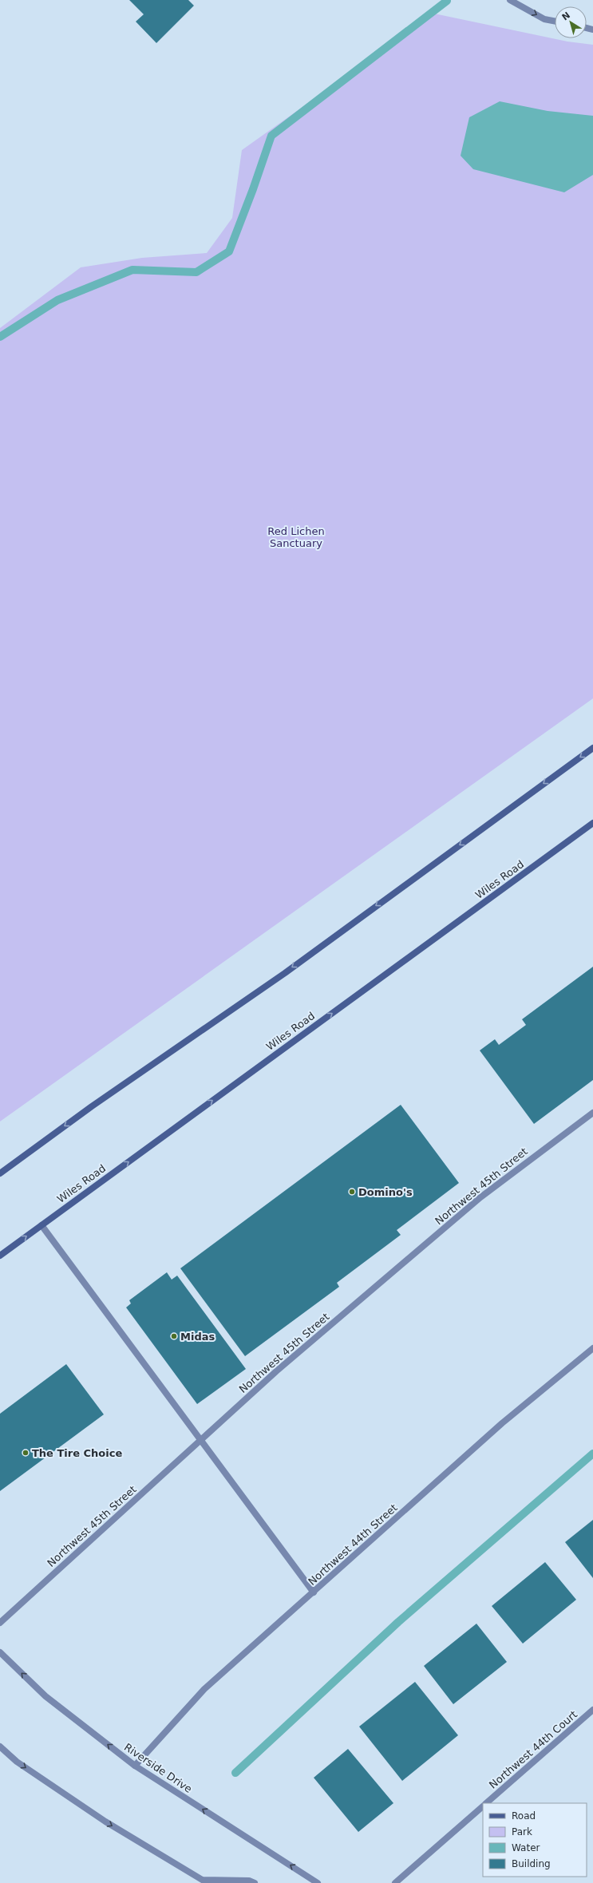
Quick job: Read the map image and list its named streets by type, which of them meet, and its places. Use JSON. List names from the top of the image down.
{
  "streets": {
    "main road": ["Wiles Road"],
    "street": [
      "Northwest 45th Street",
      "Northwest 44th Street",
      "Northwest 44th Court",
      "Riverside Drive"
    ]
  },
  "crossings": [
    ["Northwest 44th Street", "Riverside Drive"]
  ],
  "one_way": ["Wiles Road", "Riverside Drive"],
  "parks": ["Red Lichen Sanctuary"],
  "places": ["Domino's", "Midas", "The Tire Choice"],
  "legend": [
    "Road",
    "Park",
    "Water",
    "Building"
  ],
  "north": "top left"
}
